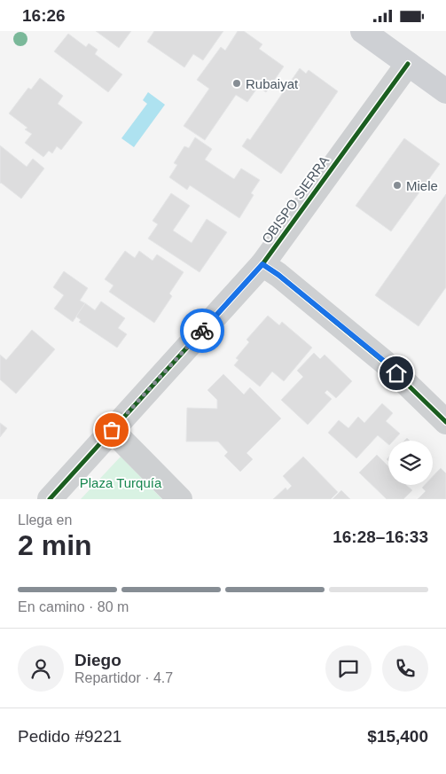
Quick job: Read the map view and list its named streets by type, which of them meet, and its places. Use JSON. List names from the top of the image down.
{
  "streets": {
    "street": ["OBISPO SIERRA"]
  },
  "parks": ["Plaza Turquía"],
  "places": ["Rubaiyat", "Miele"],
  "page": {
    "status": "16:26",
    "heading": ["2 min", "Llega en", "16:28–16:33"],
    "panel": [
      "Diego",
      "Repartidor · 4.7",
      "Pedido #9221",
      "$15,400"
    ],
    "bar": "En camino · 80 m"
  }
}
